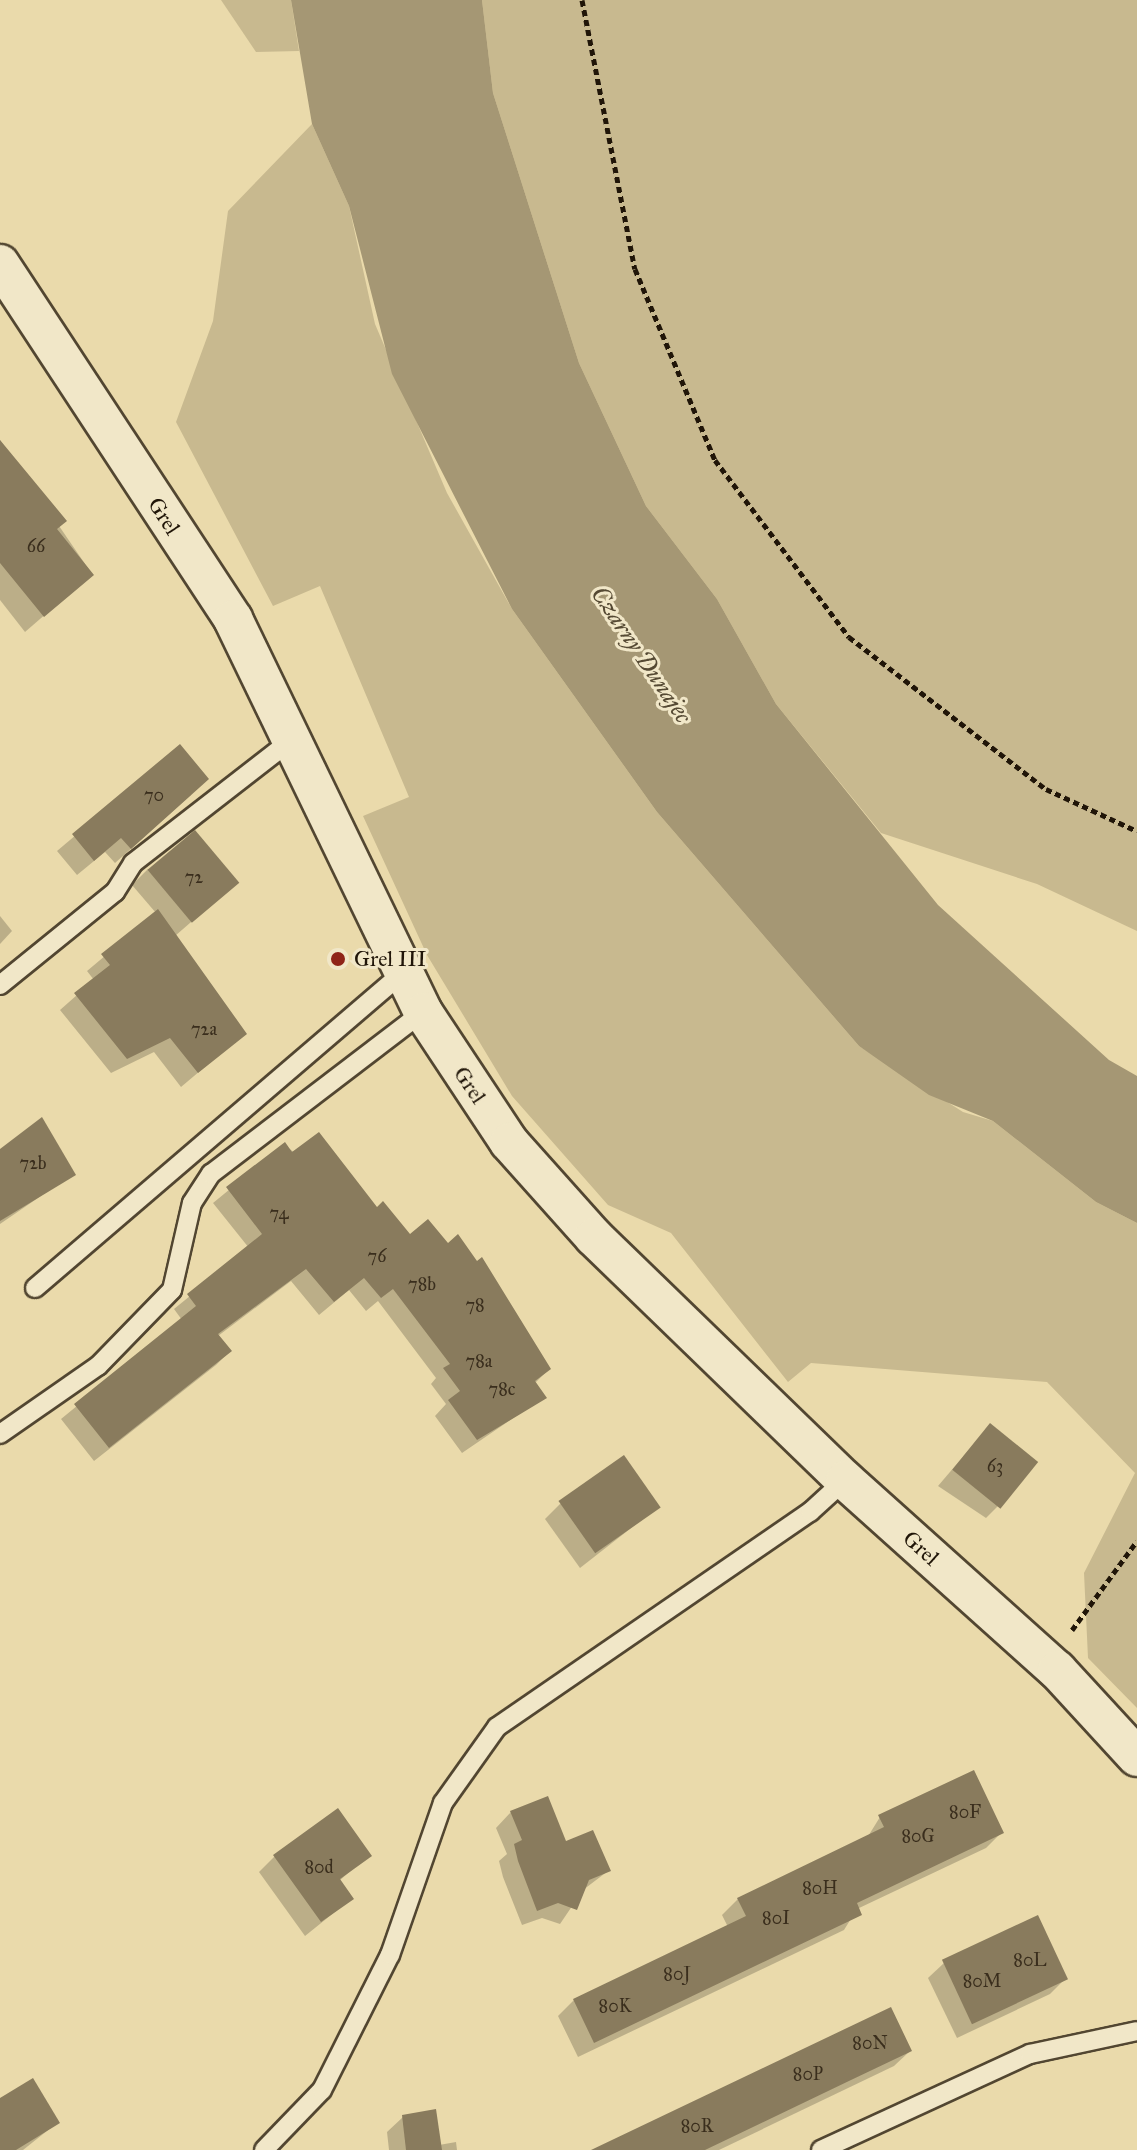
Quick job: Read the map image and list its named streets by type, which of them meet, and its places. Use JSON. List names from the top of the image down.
{
  "streets": {
    "street": ["Grel"]
  },
  "water": ["Czarny Dunajec"],
  "places": ["Grel III"],
  "house_numbers": [
    "66",
    "70",
    "72",
    "72a",
    "72b",
    "74",
    "76",
    "78b",
    "78",
    "78a",
    "78c",
    "63",
    "80F",
    "80G",
    "80d",
    "80H",
    "80I",
    "80L",
    "80J",
    "80M",
    "80K",
    "80N",
    "80P",
    "80R"
  ]
}
